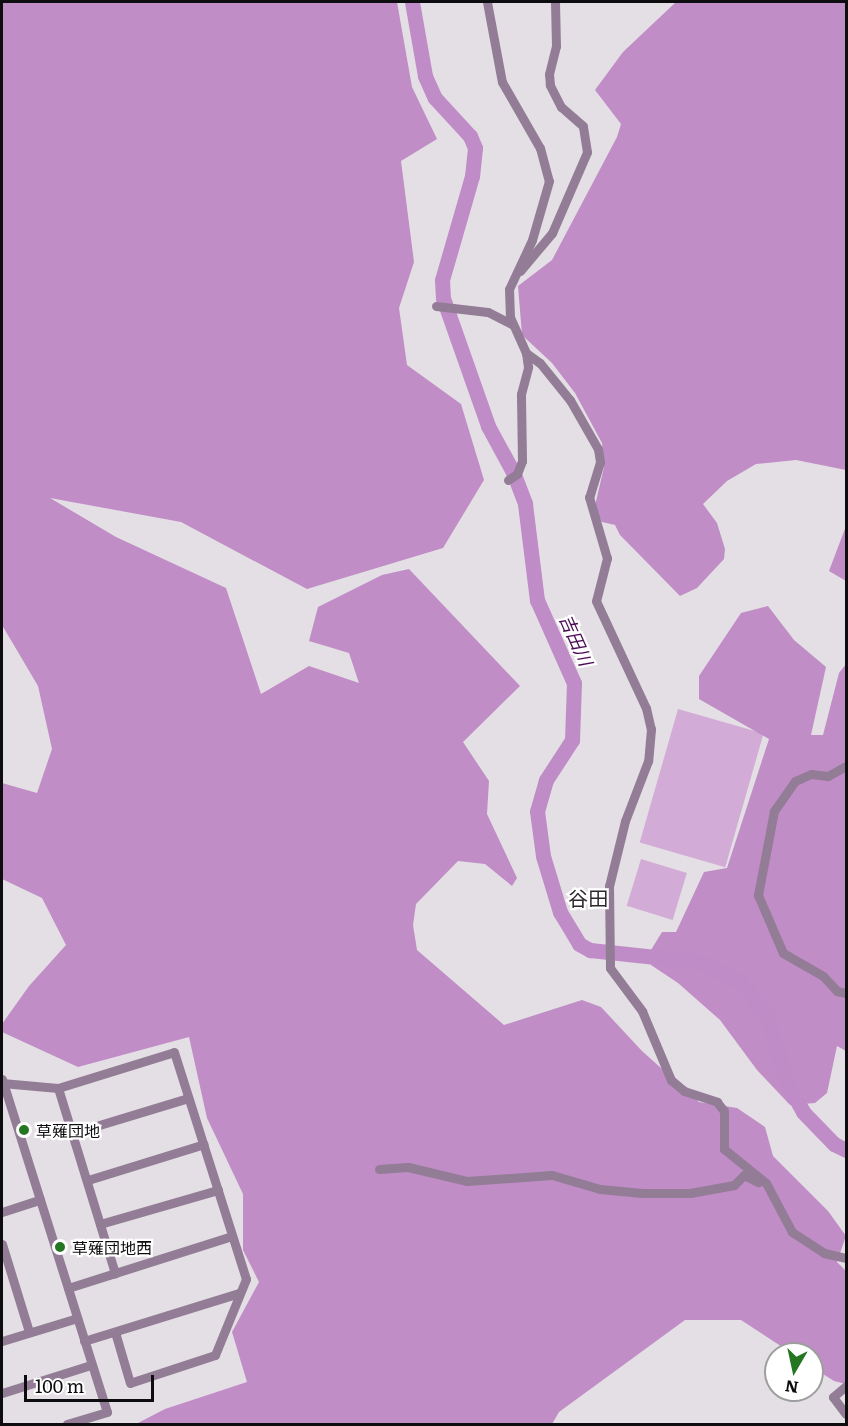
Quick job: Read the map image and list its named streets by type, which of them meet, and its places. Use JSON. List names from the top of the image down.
{
  "districts": ["谷田"],
  "water": ["吉田川"],
  "places": ["草薙団地", "草薙団地西"],
  "scale_bar": "100 m",
  "north": "bottom"
}
